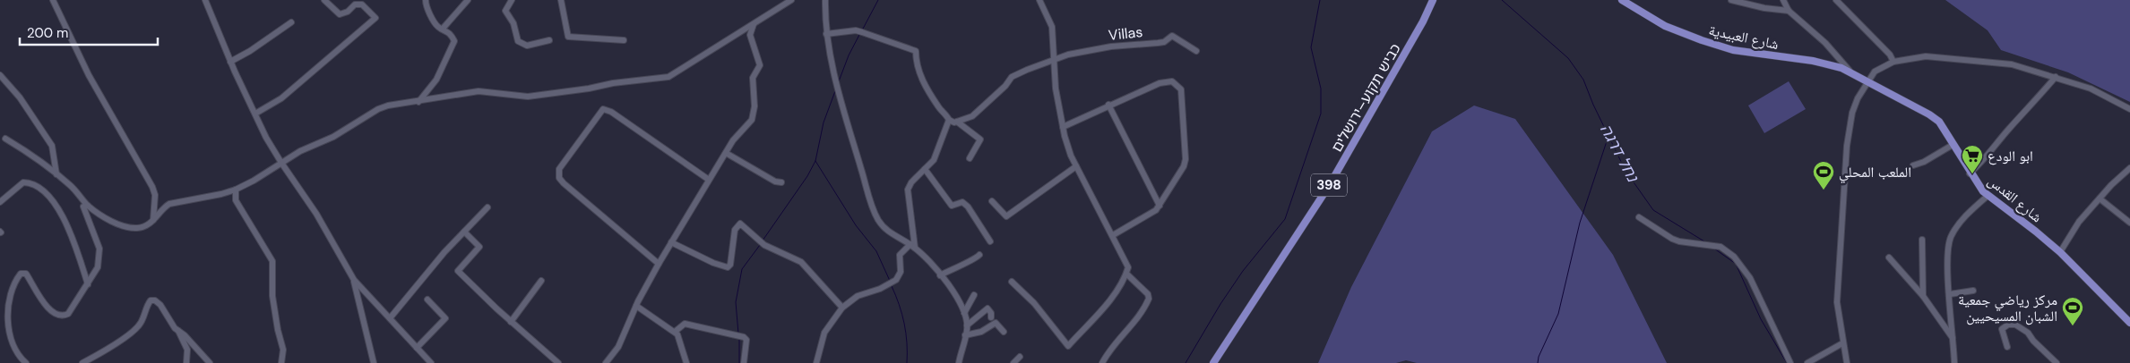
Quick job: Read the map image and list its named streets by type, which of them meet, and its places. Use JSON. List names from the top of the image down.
{
  "streets": {
    "main road": [
      "شارع العبيدية",
      "כביש תקוע–ירושלים",
      "398",
      "شارع القدس"
    ],
    "street": ["Villas"]
  },
  "crossings": [
    ["شارع العبيدية", "شارع القدس"]
  ],
  "water": ["נחל דרגה"],
  "places": {
    "supermarket": ["ابو الودع"],
    "sports": ["الملعب المحلي", "مركز رياضي جمعية الشبان المسيحيين"]
  },
  "scale_bar": "200 m"
}
